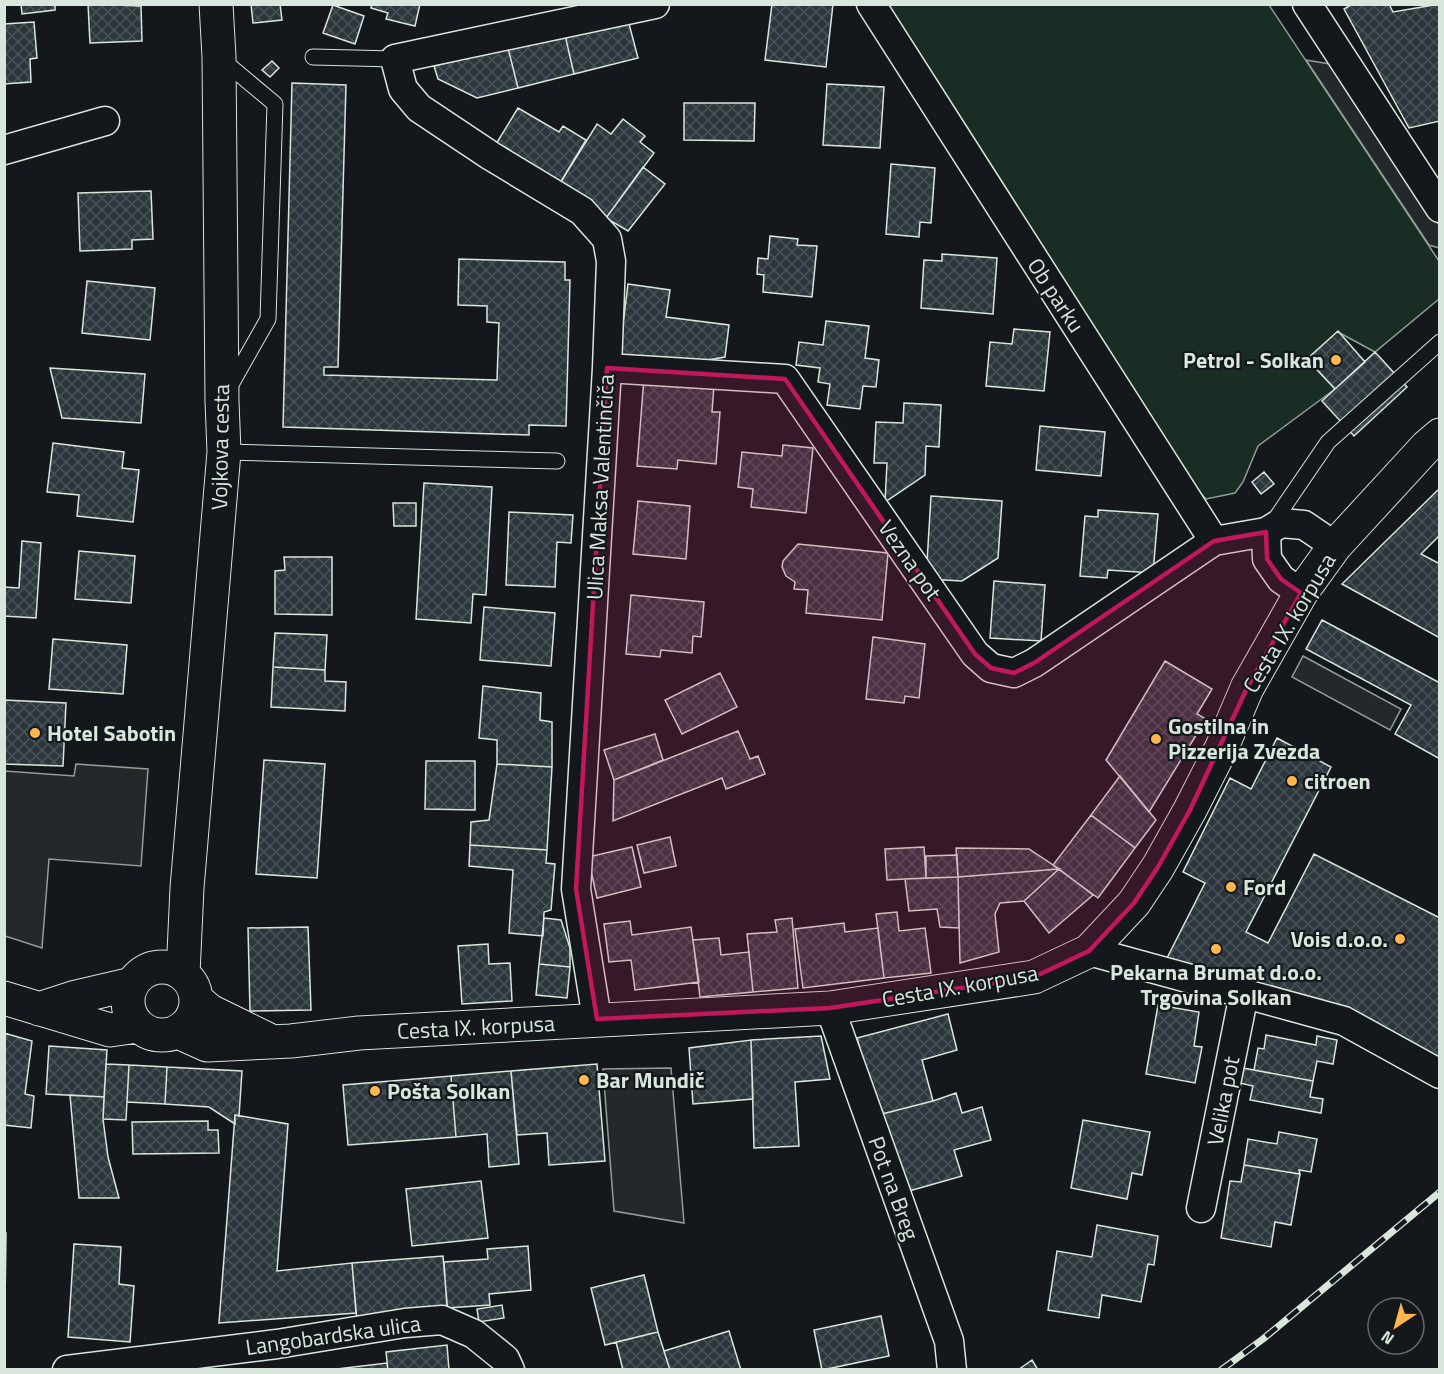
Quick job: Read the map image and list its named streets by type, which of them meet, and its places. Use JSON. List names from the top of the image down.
{
  "streets": {
    "main road": ["Vojkova cesta", "Cesta IX. korpusa"],
    "street": [
      "Ob parku",
      "Ulica Maksa Valentinčiča",
      "Vezna pot",
      "Velika pot",
      "Pot na Breg",
      "Langobardska ulica"
    ]
  },
  "crossings": [
    ["Ob parku", "Vezna pot"],
    ["Vojkova cesta", "Cesta IX. korpusa"],
    ["Ulica Maksa Valentinčiča", "Vezna pot"],
    ["Ulica Maksa Valentinčiča", "Cesta IX. korpusa"],
    ["Cesta IX. korpusa", "Pot na Breg"]
  ],
  "places": [
    "Petrol - Solkan",
    "Hotel Sabotin",
    "Gostilna in Pizzerija Zvezda",
    "citroen",
    "Ford",
    "Vois d.o.o.",
    "Pekarna Brumat d.o.o. Trgovina Solkan",
    "Bar Mundič",
    "Pošta Solkan"
  ],
  "north": "bottom left"
}
